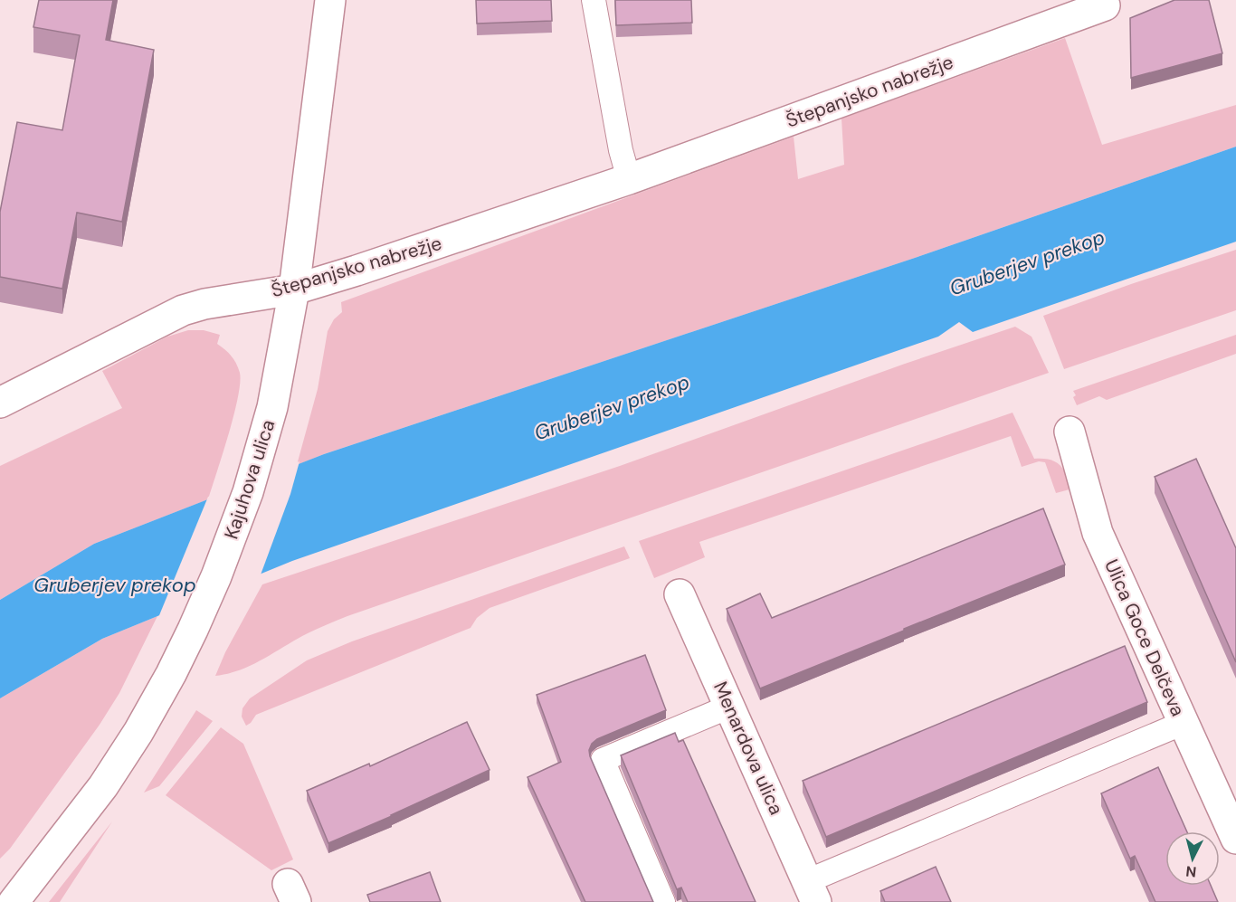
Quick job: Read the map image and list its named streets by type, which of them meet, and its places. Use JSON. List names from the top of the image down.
{
  "streets": {
    "street": [
      "Štepanjsko nabrežje",
      "Kajuhova ulica",
      "Ulica Goce Delčeva",
      "Menardova ulica"
    ]
  },
  "crossings": [
    ["Štepanjsko nabrežje", "Kajuhova ulica"]
  ],
  "water": ["Gruberjev prekop"],
  "north": "bottom"
}
